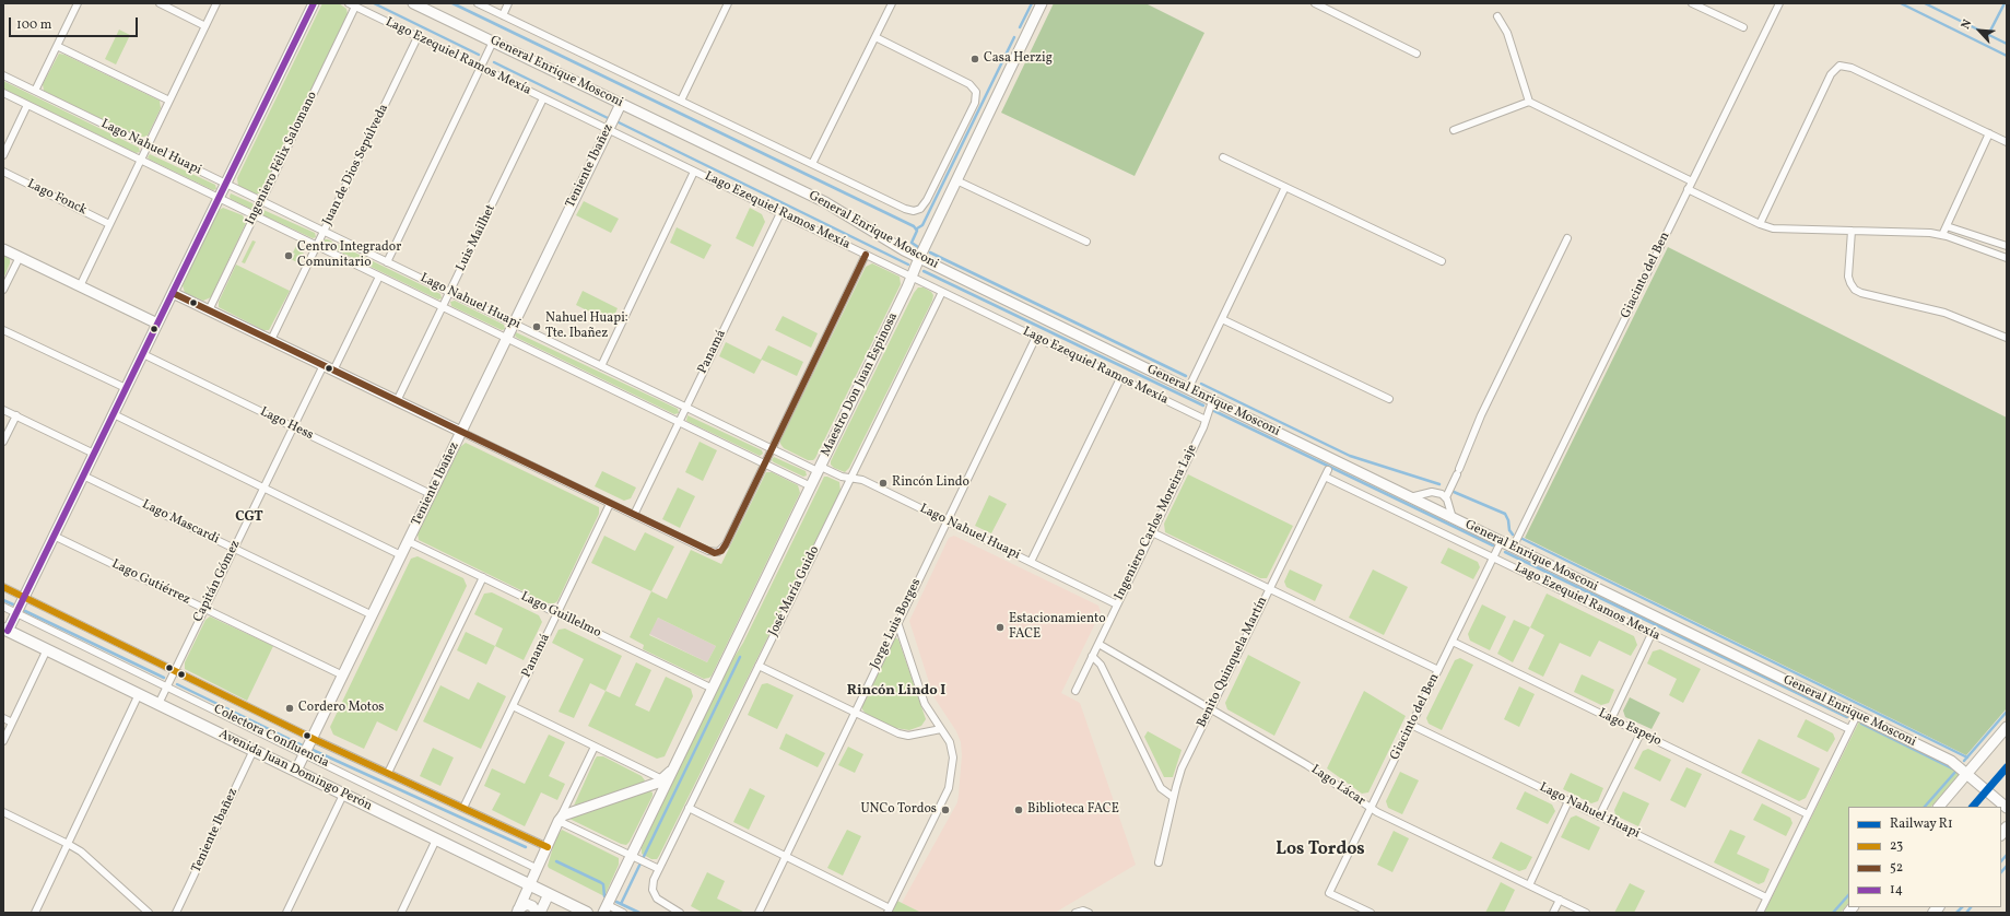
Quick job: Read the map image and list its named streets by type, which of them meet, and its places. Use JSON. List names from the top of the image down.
{
  "streets": {
    "main road": ["Avenida Juan Domingo Perón"],
    "street": [
      "Lago Ezequiel Ramos Mexía",
      "General Enrique Mosconi",
      "Lago Nahuel Huapi",
      "Ingeniero Félix Salomano",
      "Juan de Dios Sepúlveda",
      "Teniente Ibañez",
      "Lago Fonck",
      "Luis Mailhet",
      "Giacinto del Ben",
      "Panamá",
      "Maestro Don Juan Espinosa",
      "Lago Hess",
      "Lago Mascardi",
      "Ingeniero Carlos Moreira Laje",
      "Capitán Gómez",
      "Lago Gutiérrez",
      "José María Guido",
      "Lago Guillelmo",
      "Jorge Luis Borges",
      "Benito Quinquela Martín",
      "Lago Espejo",
      "Colectora Confluencia",
      "Lago Lácar"
    ]
  },
  "crossings": [
    ["Lago Ezequiel Ramos Mexía", "Ingeniero Félix Salomano"],
    ["Lago Ezequiel Ramos Mexía", "Juan de Dios Sepúlveda"],
    ["Lago Ezequiel Ramos Mexía", "Teniente Ibañez"],
    ["Lago Ezequiel Ramos Mexía", "Luis Mailhet"],
    ["Lago Ezequiel Ramos Mexía", "Giacinto del Ben"],
    ["Lago Ezequiel Ramos Mexía", "Panamá"],
    ["Lago Ezequiel Ramos Mexía", "Maestro Don Juan Espinosa"],
    ["Lago Ezequiel Ramos Mexía", "Ingeniero Carlos Moreira Laje"],
    ["Lago Ezequiel Ramos Mexía", "José María Guido"],
    ["Lago Ezequiel Ramos Mexía", "Jorge Luis Borges"],
    ["Lago Ezequiel Ramos Mexía", "Benito Quinquela Martín"],
    ["General Enrique Mosconi", "Teniente Ibañez"],
    ["General Enrique Mosconi", "Giacinto del Ben"],
    ["General Enrique Mosconi", "Maestro Don Juan Espinosa"],
    ["General Enrique Mosconi", "Ingeniero Carlos Moreira Laje"],
    ["Lago Nahuel Huapi", "Ingeniero Félix Salomano"],
    ["Lago Nahuel Huapi", "Juan de Dios Sepúlveda"],
    ["Lago Nahuel Huapi", "Teniente Ibañez"],
    ["Lago Nahuel Huapi", "Luis Mailhet"],
    ["Lago Nahuel Huapi", "Giacinto del Ben"],
    ["Lago Nahuel Huapi", "Panamá"],
    ["Lago Nahuel Huapi", "Maestro Don Juan Espinosa"],
    ["Lago Nahuel Huapi", "Ingeniero Carlos Moreira Laje"],
    ["Lago Nahuel Huapi", "José María Guido"],
    ["Lago Nahuel Huapi", "Jorge Luis Borges"],
    ["Teniente Ibañez", "Lago Hess"],
    ["Teniente Ibañez", "Lago Mascardi"],
    ["Teniente Ibañez", "Lago Gutiérrez"],
    ["Teniente Ibañez", "Lago Guillelmo"],
    ["Teniente Ibañez", "Colectora Confluencia"],
    ["Teniente Ibañez", "Avenida Juan Domingo Perón"],
    ["Giacinto del Ben", "Lago Espejo"],
    ["Giacinto del Ben", "Lago Lácar"],
    ["Panamá", "Lago Guillelmo"],
    ["Maestro Don Juan Espinosa", "Lago Guillelmo"],
    ["Lago Hess", "Capitán Gómez"],
    ["Lago Mascardi", "Capitán Gómez"],
    ["Ingeniero Carlos Moreira Laje", "Lago Lácar"],
    ["Capitán Gómez", "Lago Gutiérrez"],
    ["Capitán Gómez", "Colectora Confluencia"],
    ["Capitán Gómez", "Avenida Juan Domingo Perón"],
    ["Benito Quinquela Martín", "Lago Lácar"]
  ],
  "districts": ["CGT", "Rincón Lindo I", "Los Tordos"],
  "places": [
    "Casa Herzig",
    "Centro Integrador Comunitario",
    "Nahuel Huapi: Tte. Ibañez",
    "Rincón Lindo",
    "Estacionamiento FACE",
    "Cordero Motos",
    "UNCo Tordos",
    "Biblioteca FACE"
  ],
  "lines": [
    "transit line 14",
    "transit line 52",
    "transit line 23",
    "rail line R1"
  ],
  "legend": [
    "Railway R1",
    "23",
    "52",
    "14"
  ],
  "scale_bar": "100 m",
  "north": "top left"
}
